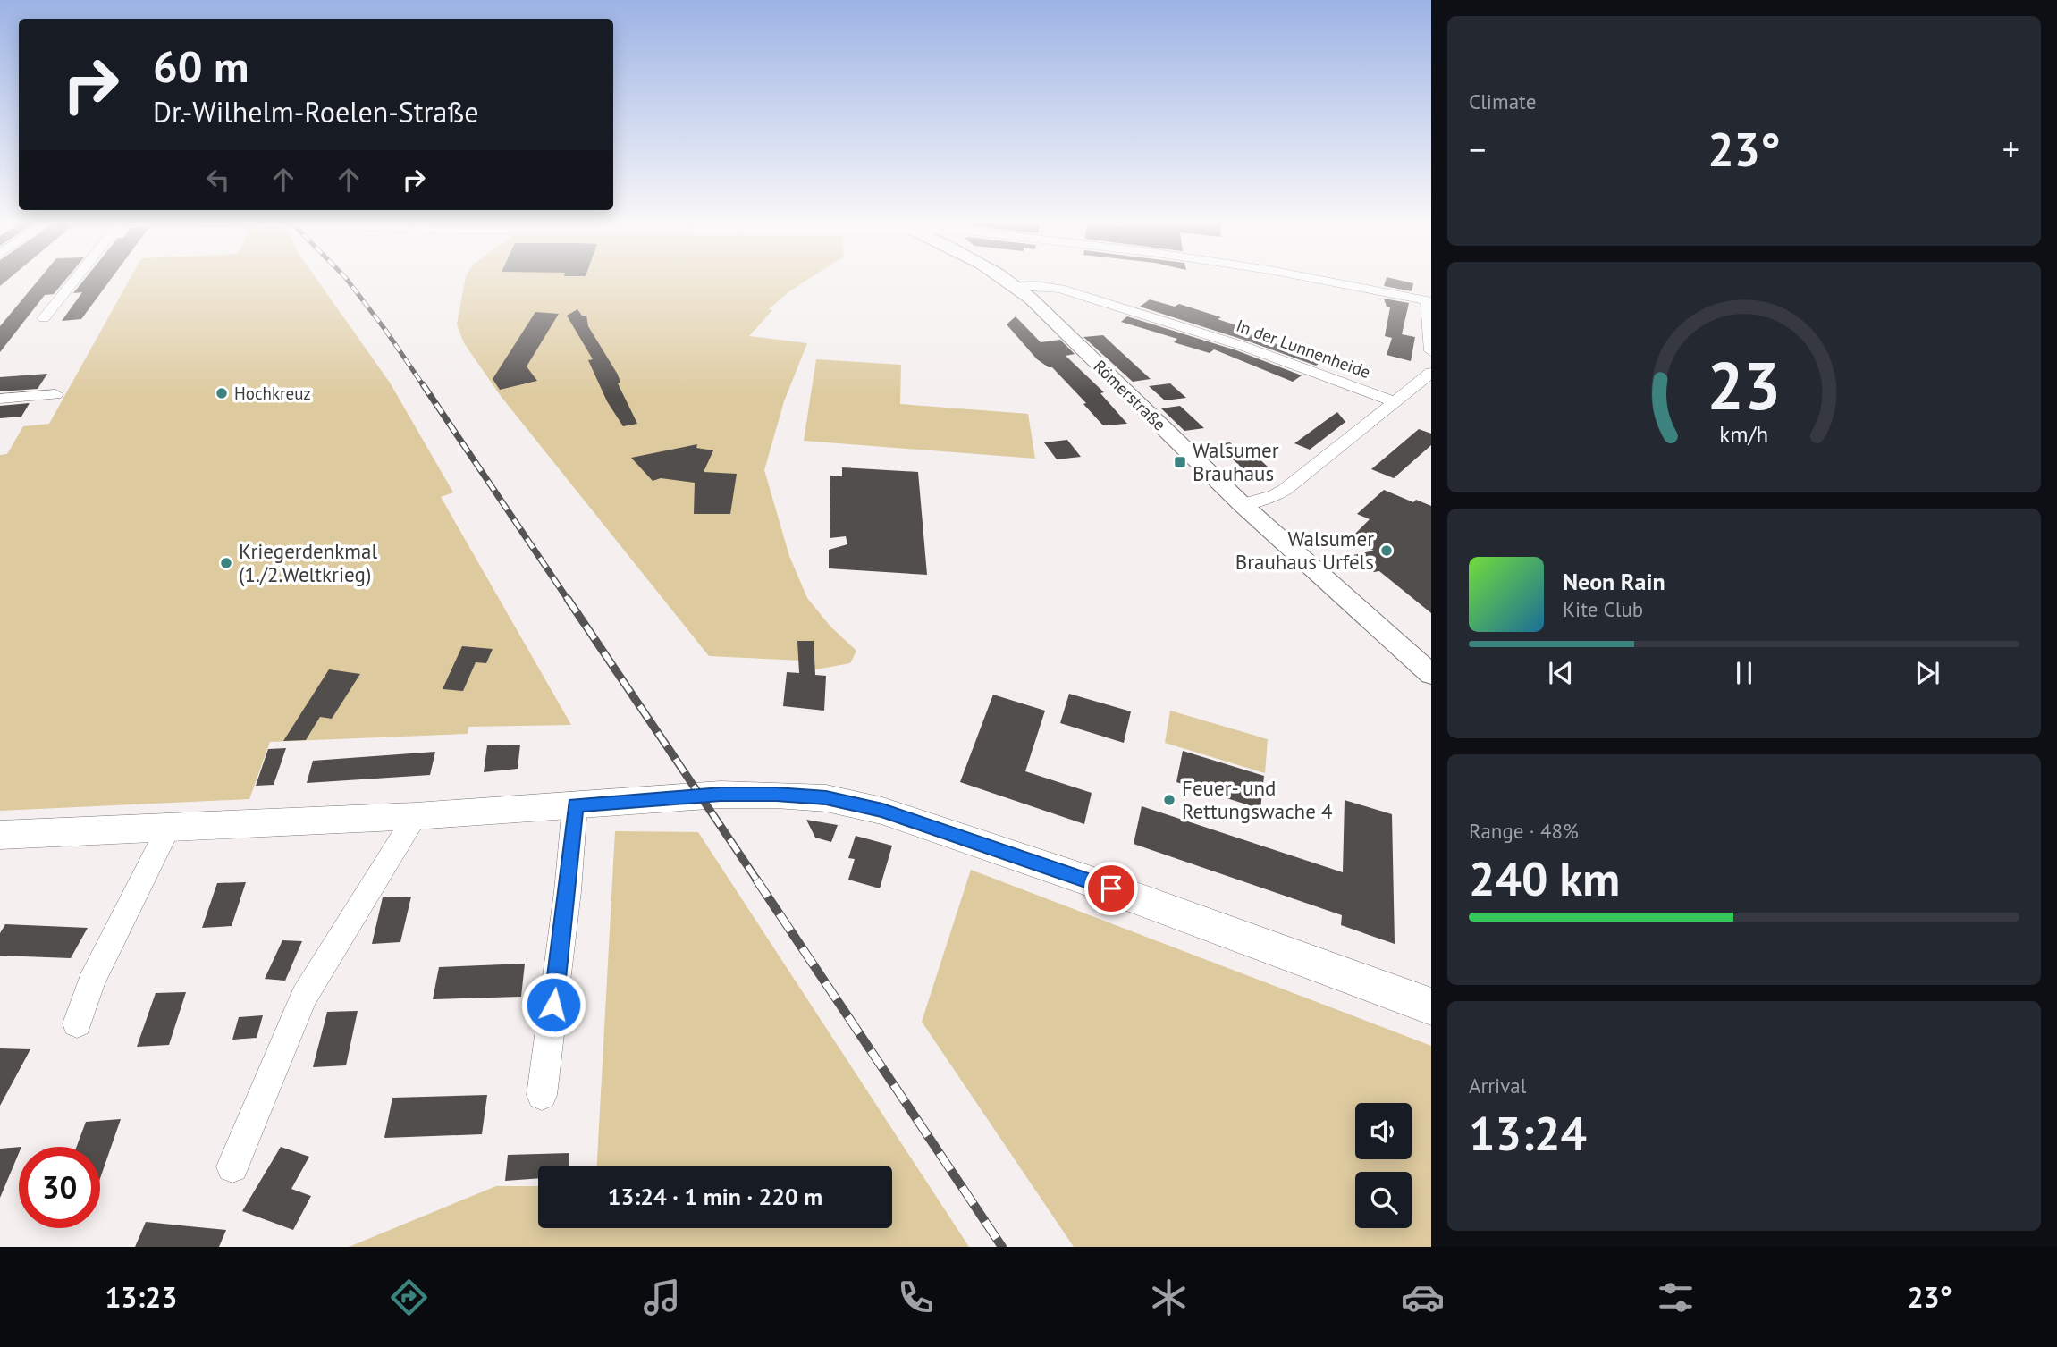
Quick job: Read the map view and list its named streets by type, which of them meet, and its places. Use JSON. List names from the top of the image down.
{
  "streets": {
    "street": ["In der Lunnenheide", "Römerstraße"]
  },
  "crossings": [
    ["In der Lunnenheide", "Römerstraße"]
  ],
  "places": {
    "other": [
      "Hochkreuz",
      "Walsumer Brauhaus Urfels",
      "Kriegerdenkmal (1./2.Weltkrieg)",
      "Feuer- und Rettungswache 4"
    ],
    "transit": ["Walsumer Brauhaus"]
  },
  "page": {
    "tile": [
      "Climate",
      ["Range · 48%", "240 km"],
      ["Arrival", "13:24"]
    ],
    "turn": ["60 m", "Dr.-Wilhelm-Roelen-Straße"],
    "heat": ["−", "23°", "+"],
    "song": ["Neon Rain", "Kite Club"],
    "limit": "30",
    "trip": "13:24 · 1 min · 220 m",
    "tabs": ["13:23", "23°"],
    "gauge": ["23", "km/h"]
  }
}
